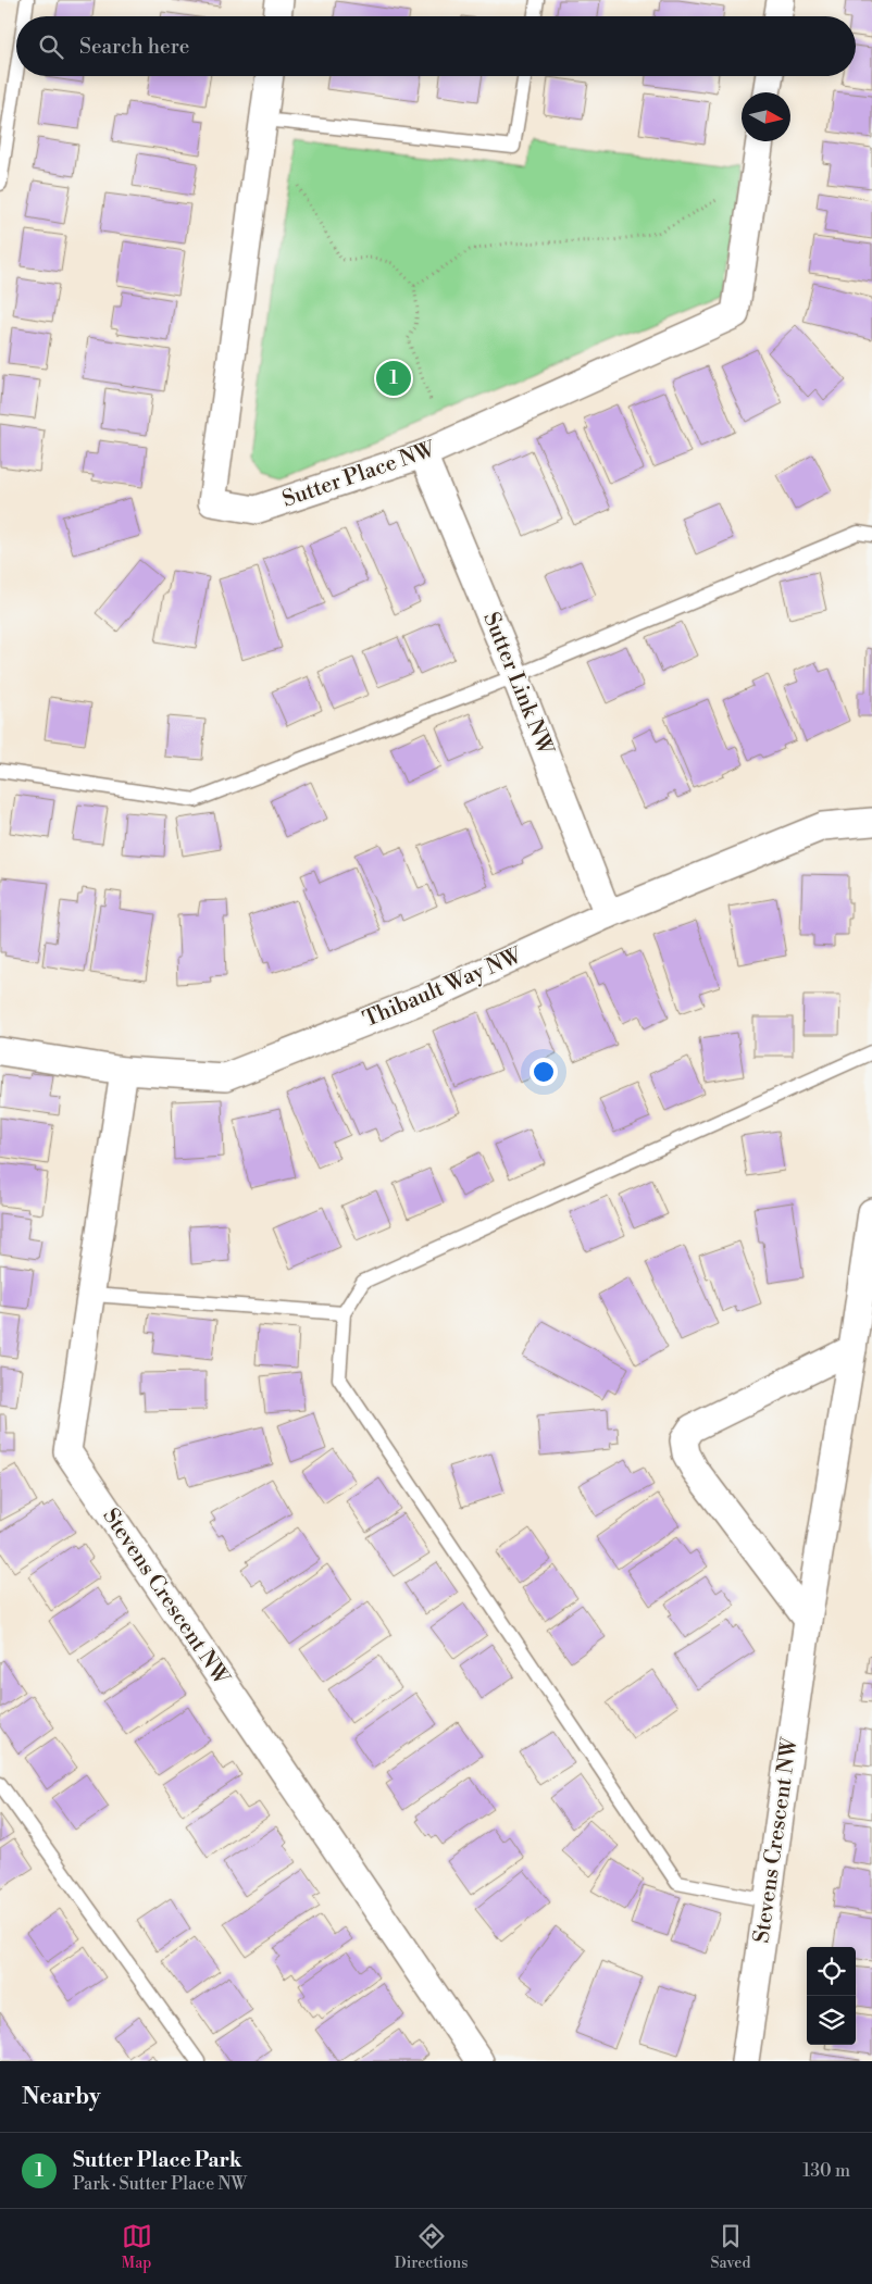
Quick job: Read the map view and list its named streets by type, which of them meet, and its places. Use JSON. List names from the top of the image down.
{
  "streets": {
    "street": [
      "Sutter Place NW",
      "Sutter Link NW",
      "Thibault Way NW",
      "Stevens Crescent NW"
    ]
  },
  "crossings": [
    ["Sutter Place NW", "Sutter Link NW"],
    ["Sutter Link NW", "Thibault Way NW"],
    ["Thibault Way NW", "Stevens Crescent NW"]
  ],
  "north": "right",
  "page": {
    "search": "Search here",
    "pins": "1",
    "heading": "Nearby",
    "list": [
      {
        "mark": "1",
        "name": "Sutter Place Park",
        "note": "Park · Sutter Place NW",
        "value": "130 m"
      }
    ],
    "nav": ["Map", "Directions", "Saved"]
  }
}
